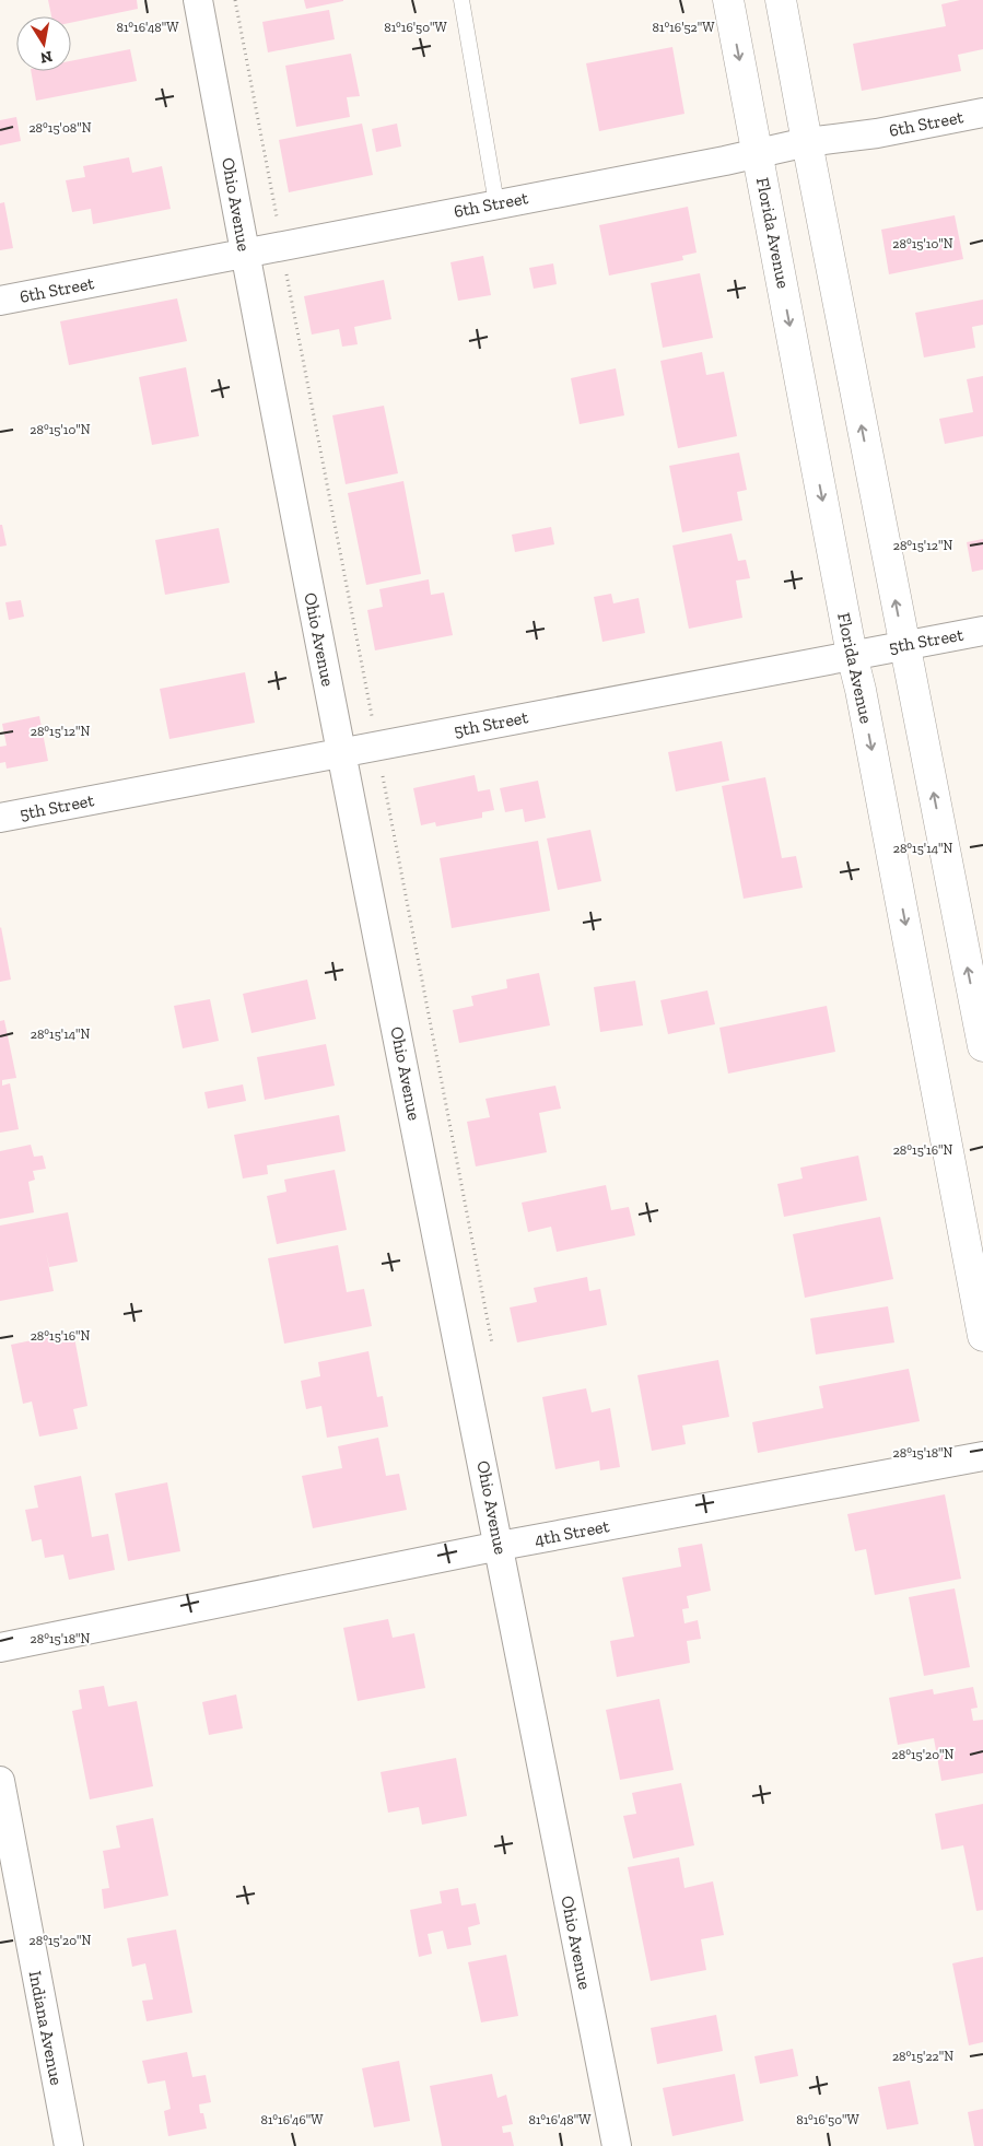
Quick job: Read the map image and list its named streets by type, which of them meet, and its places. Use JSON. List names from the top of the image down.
{
  "streets": {
    "main road": ["Florida Avenue"],
    "street": [
      "6th Street",
      "Ohio Avenue",
      "5th Street",
      "4th Street",
      "Indiana Avenue"
    ]
  },
  "crossings": [
    ["6th Street", "Ohio Avenue"],
    ["6th Street", "Florida Avenue"],
    ["Ohio Avenue", "5th Street"],
    ["Ohio Avenue", "4th Street"],
    ["Florida Avenue", "5th Street"]
  ],
  "north": "bottom",
  "coordinates": [
    "81°16'48\"W",
    "81°16'50\"W",
    "81°16'52\"W",
    "28°15'08\"N",
    "28°15'10\"N",
    "28°15'12\"N",
    "28°15'14\"N",
    "28°15'16\"N",
    "28°15'18\"N",
    "28°15'20\"N",
    "28°15'22\"N",
    "81°16'46\"W"
  ]
}
